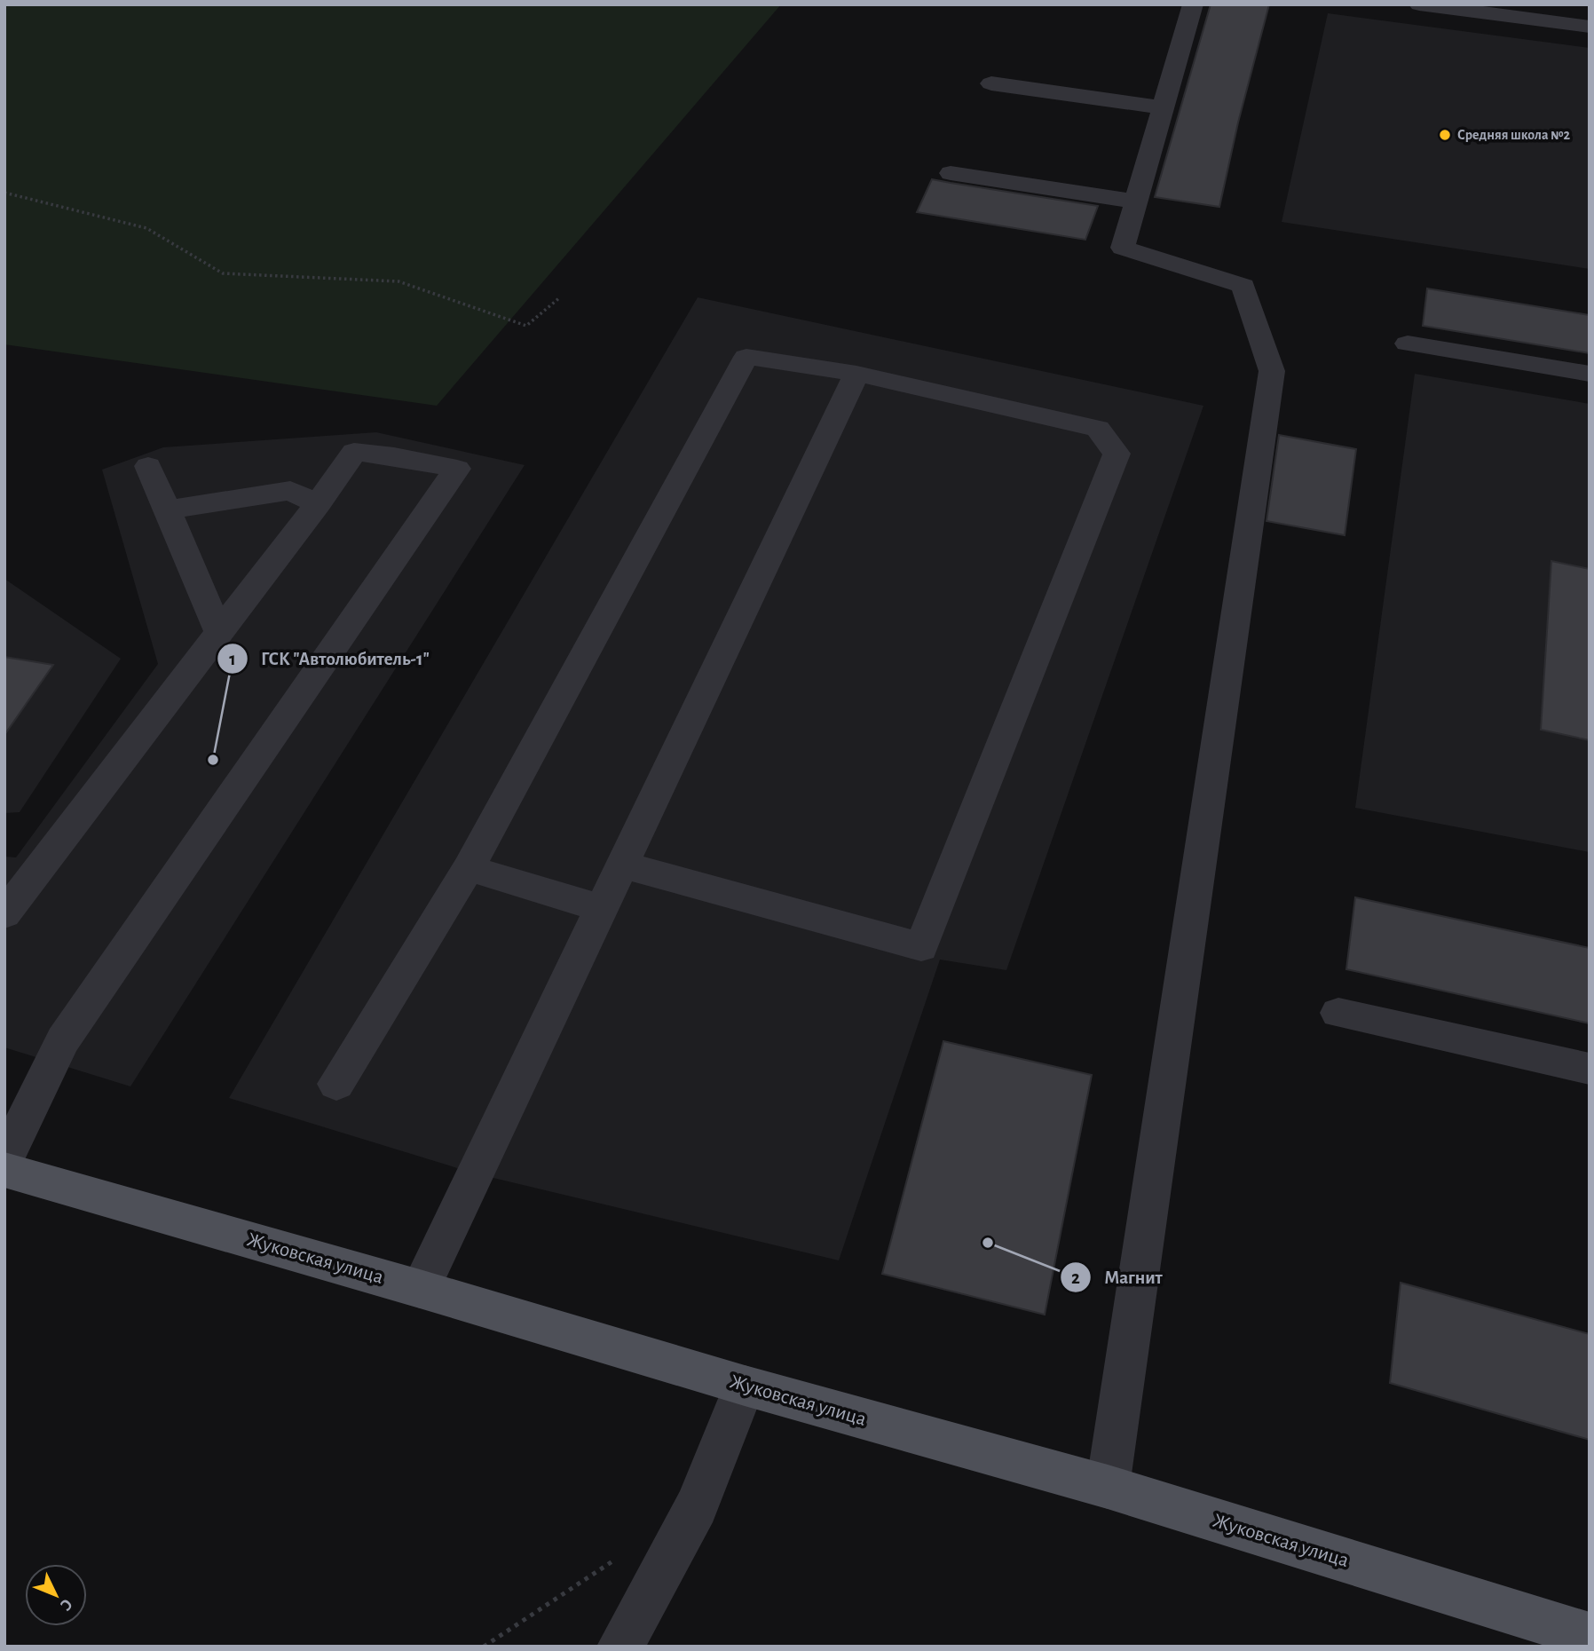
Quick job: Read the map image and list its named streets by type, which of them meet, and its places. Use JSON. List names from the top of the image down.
{
  "streets": {
    "main road": ["Жуковская улица"]
  },
  "places": ["Средняя школа №2", "ГСК \"Автолюбитель-1\"", "Магнит"],
  "north": "bottom right"
}
